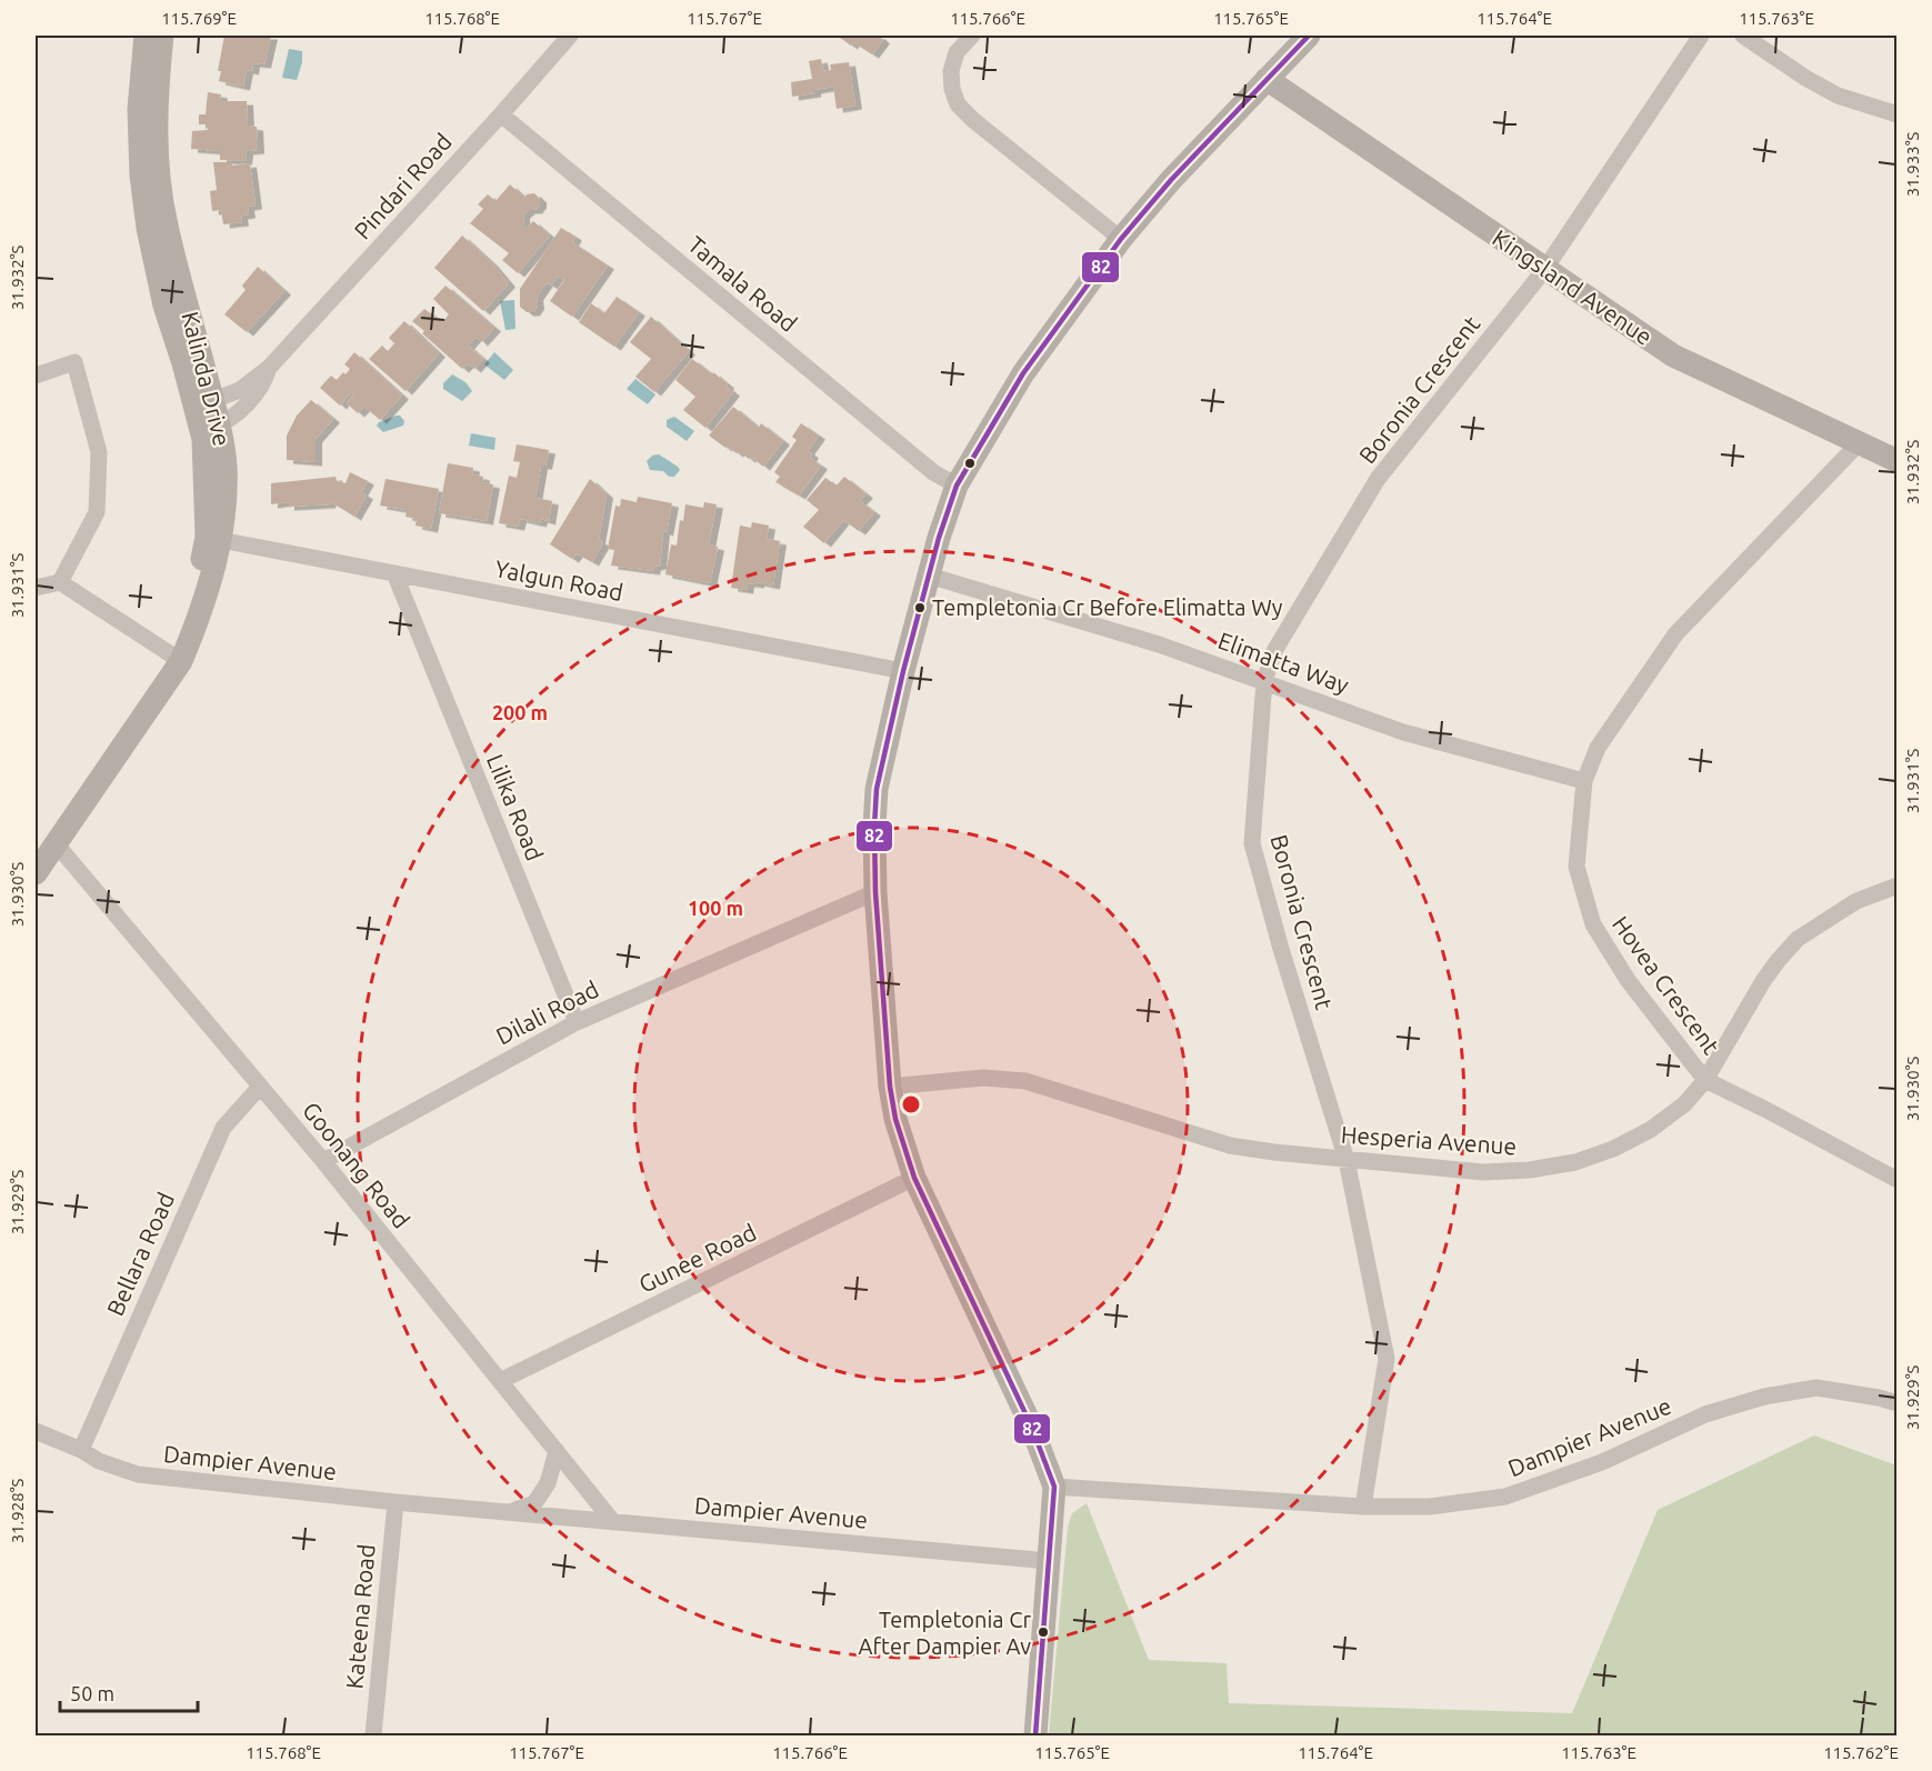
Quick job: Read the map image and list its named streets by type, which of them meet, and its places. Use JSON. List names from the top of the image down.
{
  "streets": {
    "street": [
      "Pindari Road",
      "Tamala Road",
      "Kingsland Avenue",
      "Kalinda Drive",
      "Boronia Crescent",
      "Yalgun Road",
      "Elimatta Way",
      "Lilika Road",
      "Hovea Crescent",
      "Dilali Road",
      "Hesperia Avenue",
      "Goonang Road",
      "Bellara Road",
      "Gunee Road",
      "Dampier Avenue",
      "Kateena Road"
    ]
  },
  "crossings": [
    ["Pindari Road", "Tamala Road"],
    ["Pindari Road", "Kalinda Drive"],
    ["Kingsland Avenue", "Boronia Crescent"],
    ["Kingsland Avenue", "Hovea Crescent"],
    ["Kalinda Drive", "Yalgun Road"],
    ["Kalinda Drive", "Goonang Road"],
    ["Boronia Crescent", "Elimatta Way"],
    ["Boronia Crescent", "Hesperia Avenue"],
    ["Boronia Crescent", "Dampier Avenue"],
    ["Yalgun Road", "Lilika Road"],
    ["Elimatta Way", "Hovea Crescent"],
    ["Lilika Road", "Dilali Road"],
    ["Hovea Crescent", "Hesperia Avenue"],
    ["Dilali Road", "Goonang Road"],
    ["Goonang Road", "Bellara Road"],
    ["Goonang Road", "Gunee Road"],
    ["Goonang Road", "Dampier Avenue"],
    ["Bellara Road", "Dampier Avenue"],
    ["Dampier Avenue", "Kateena Road"]
  ],
  "places": ["Templetonia Cr Before Elimatta Wy", "Templetonia Cr After Dampier Av"],
  "lines": ["transit line 82"],
  "scale_bar": "50 m",
  "coordinates": [
    "115.769°E",
    "115.768°E",
    "115.767°E",
    "115.766°E",
    "115.765°E",
    "115.764°E",
    "115.763°E",
    "31.933°S",
    "31.932°S",
    "31.931°S",
    "31.930°S",
    "31.929°S",
    "31.928°S",
    "115.762°E"
  ],
  "rings": ["200 m", "100 m"]
}
